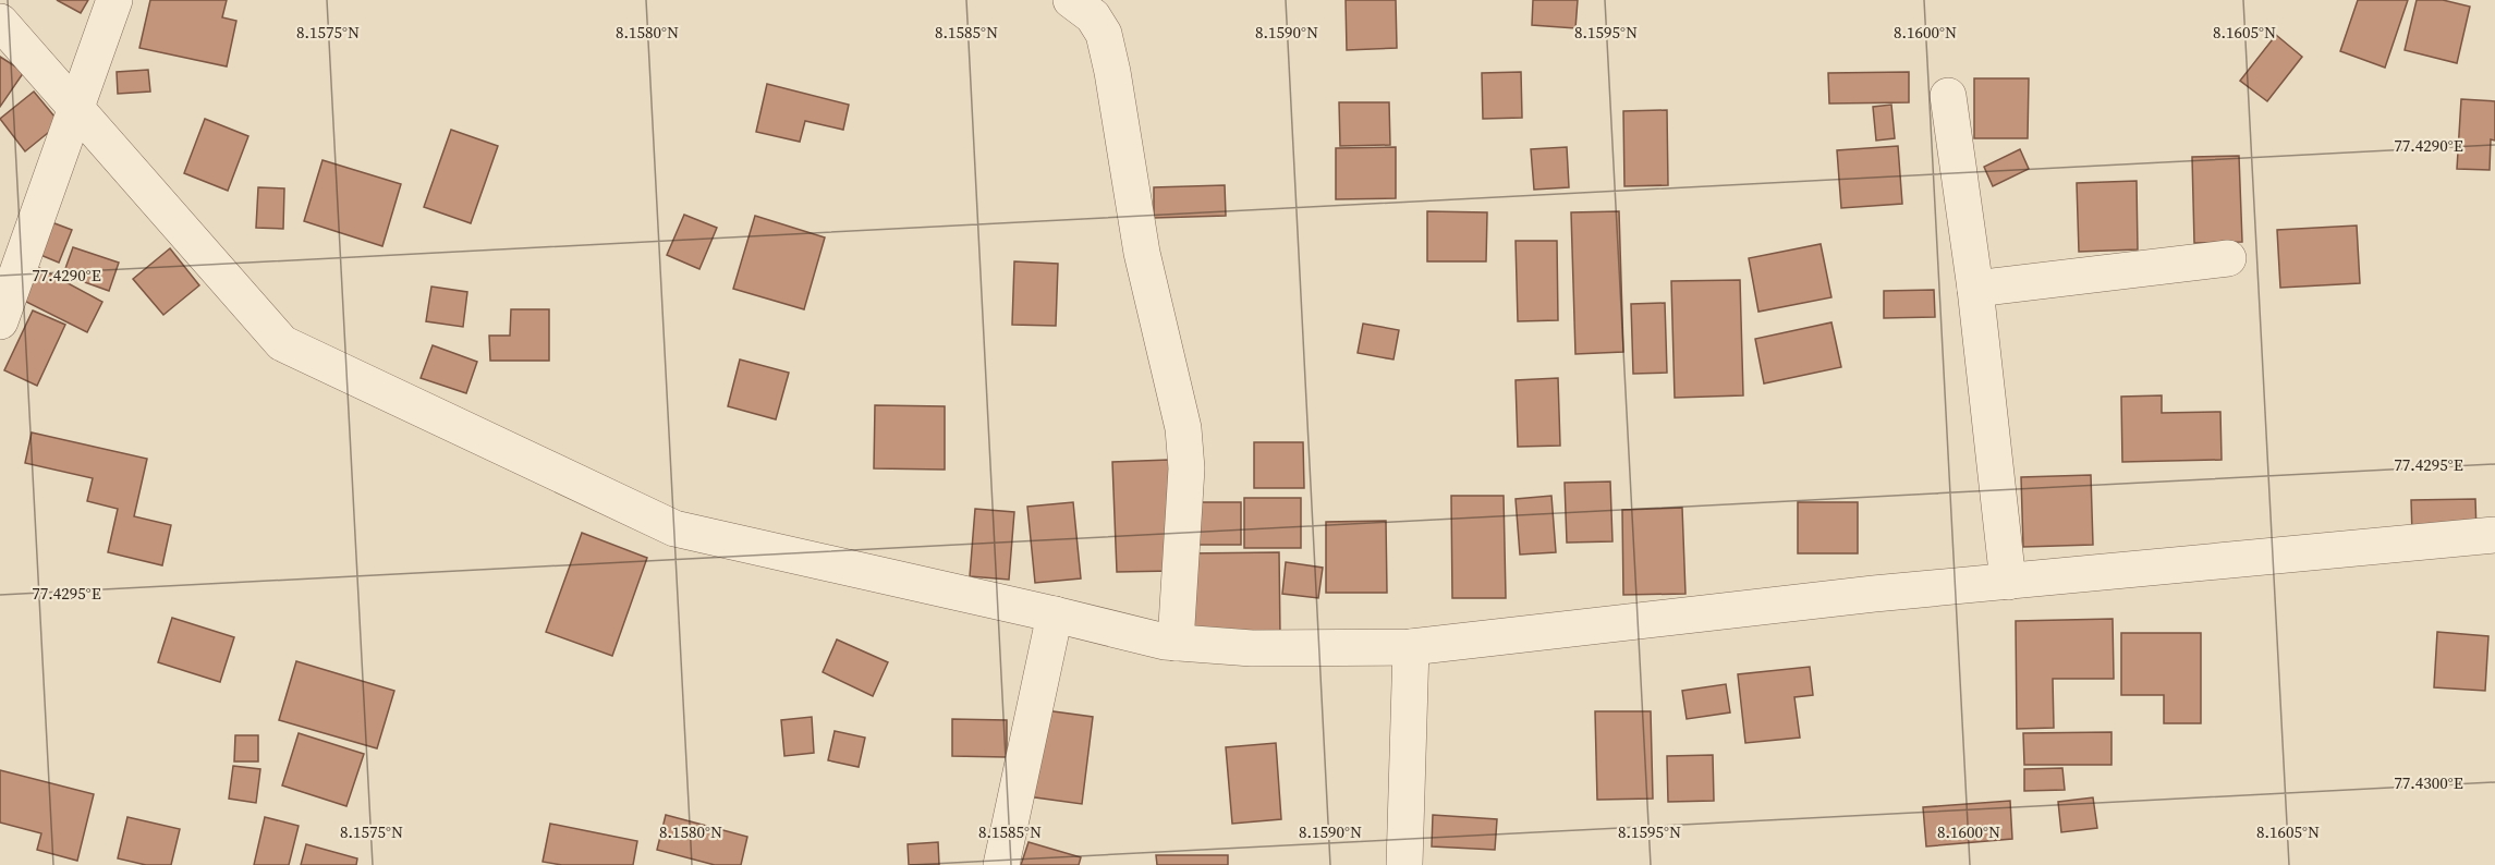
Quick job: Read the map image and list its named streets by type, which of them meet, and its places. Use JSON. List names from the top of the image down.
{
  "coordinates": [
    "8.1575°N",
    "8.1580°N",
    "8.1585°N",
    "8.1590°N",
    "8.1595°N",
    "8.1600°N",
    "8.1605°N",
    "77.4290°E",
    "77.4295°E",
    "77.4300°E"
  ]
}
